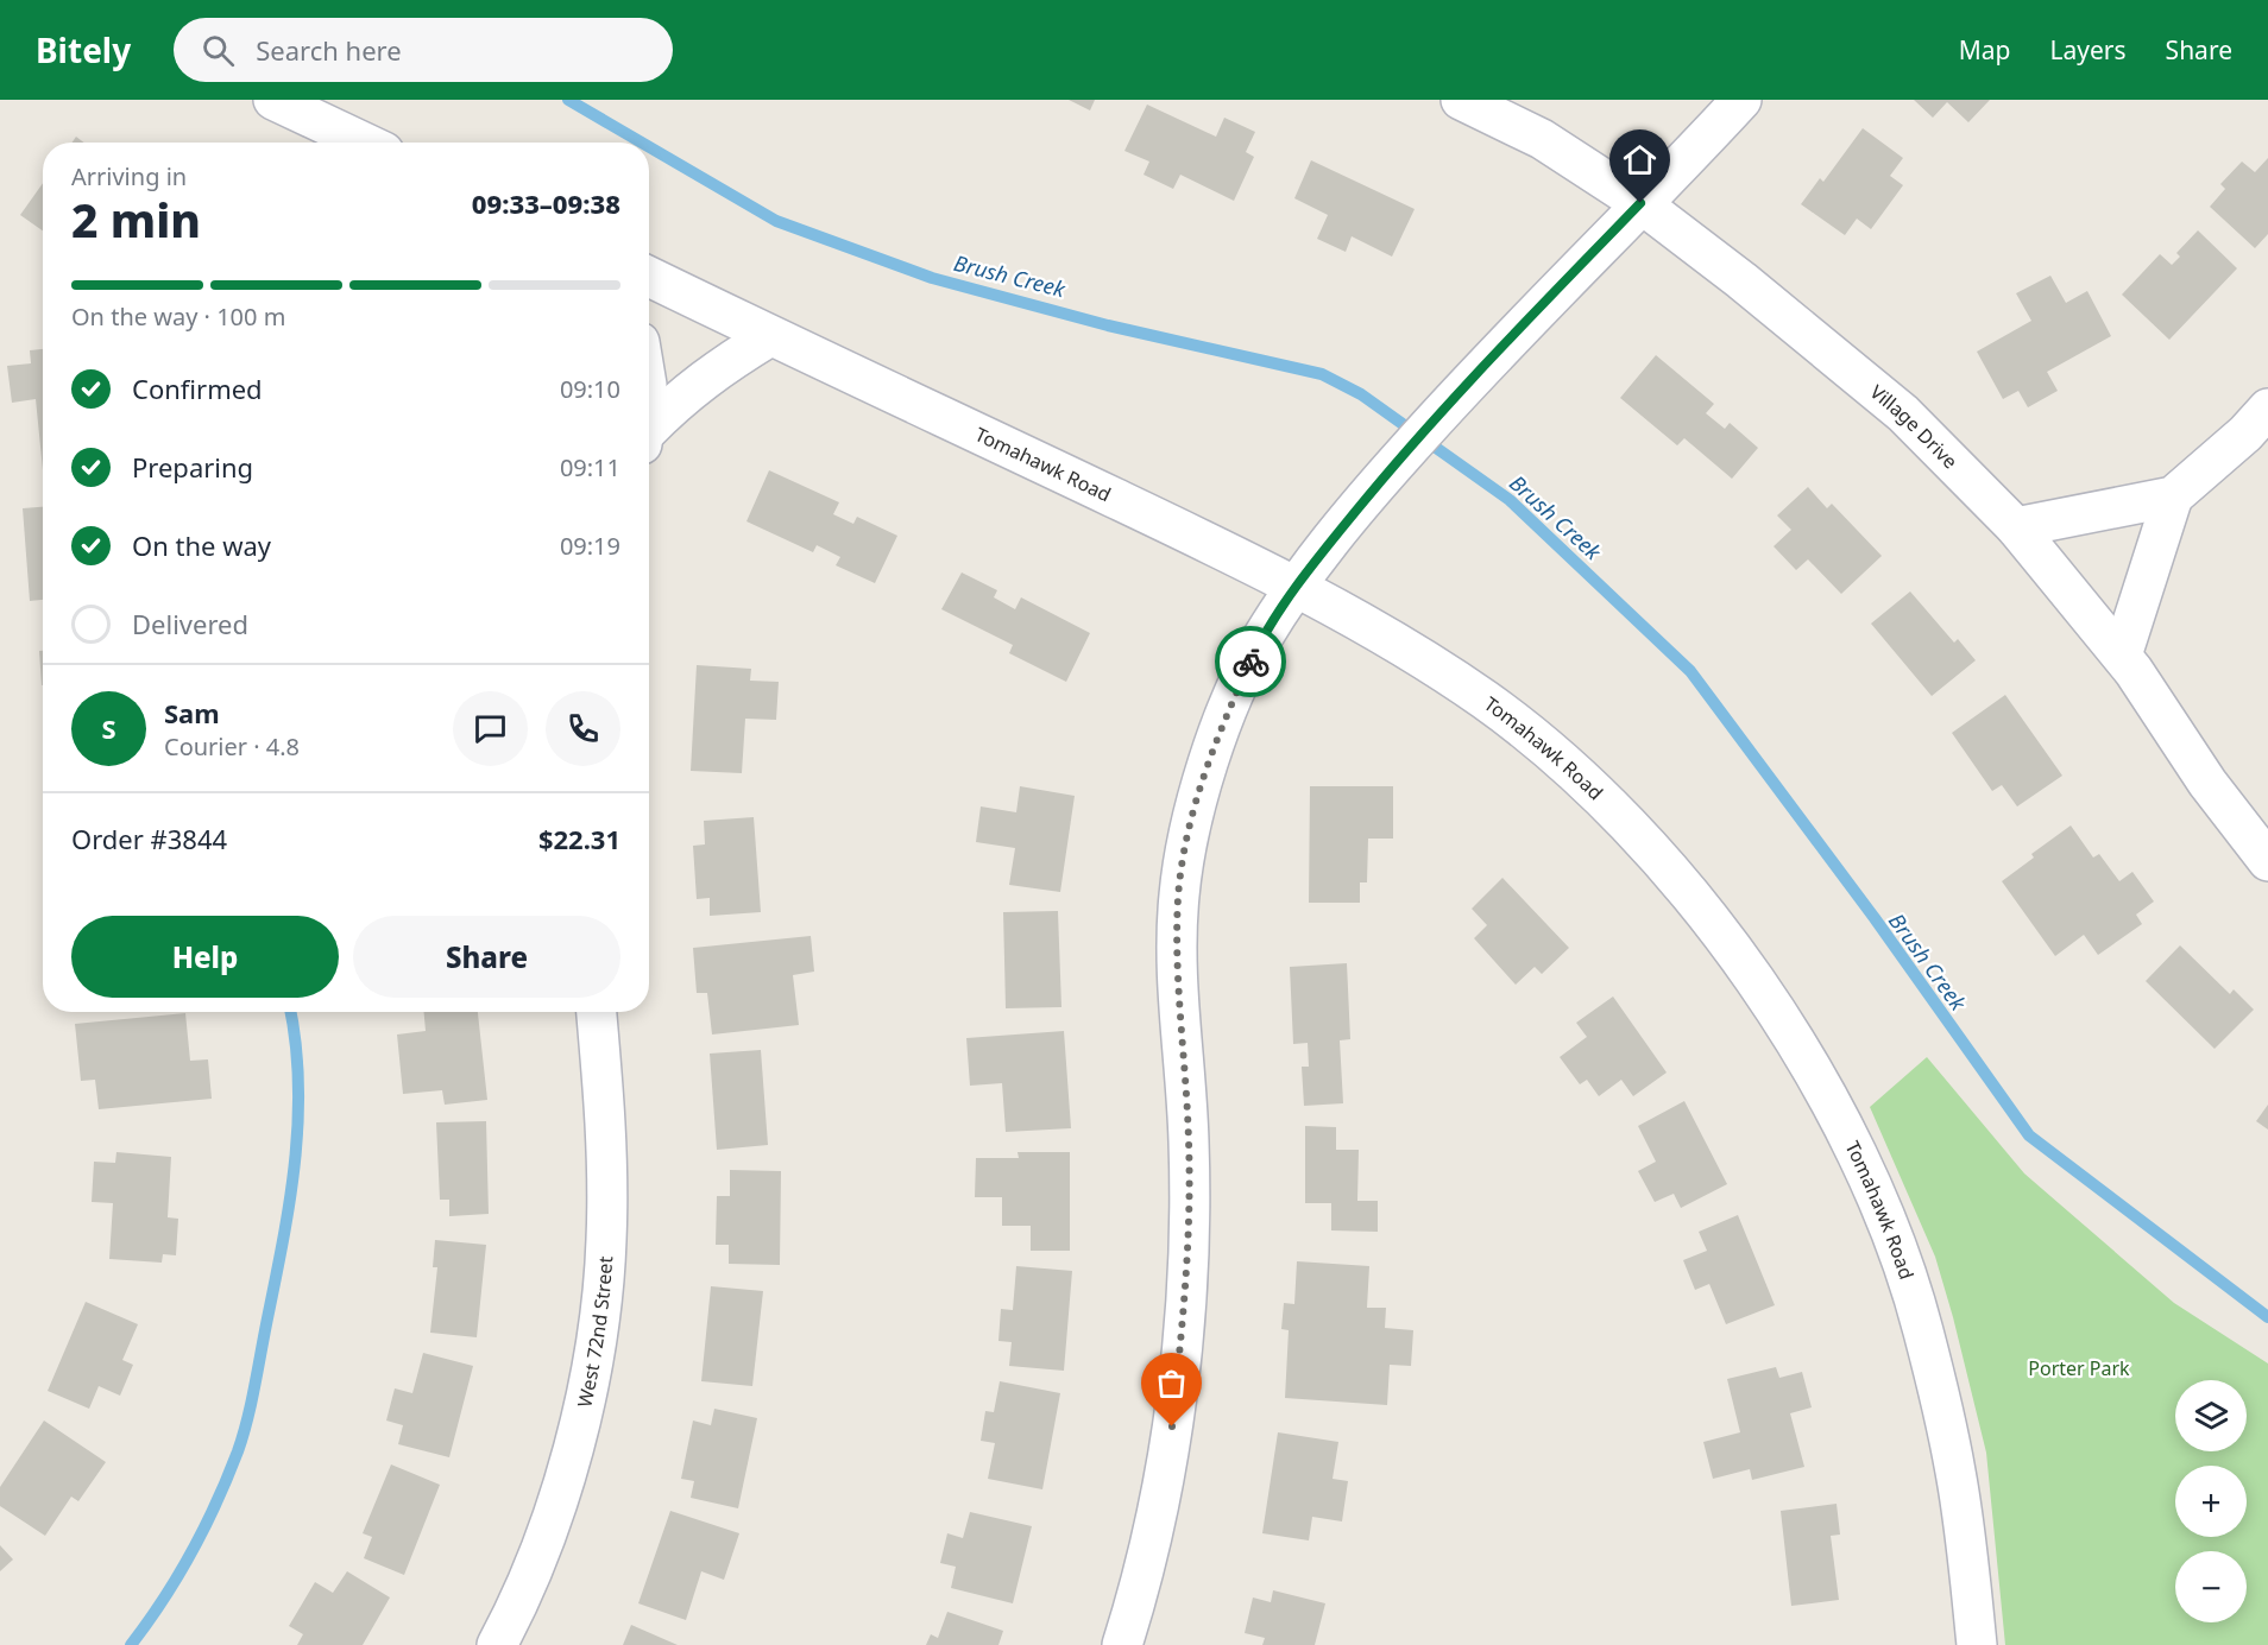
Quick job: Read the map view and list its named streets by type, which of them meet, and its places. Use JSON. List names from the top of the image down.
{
  "streets": {
    "street": ["Village Drive", "Tomahawk Road", "West 72nd Street"]
  },
  "water": ["Brush Creek"],
  "parks": ["Porter Park"],
  "page": {
    "header": "Bitely",
    "search": "Search here",
    "nav": ["Map", "Layers", "Share"],
    "heading": ["2 min", "Arriving in", "09:33–09:38"],
    "panel": [
      "Sam",
      "Courier · 4.8",
      "Order #3844",
      "$22.31"
    ],
    "bar": "On the way · 100 m",
    "list": [
      ["Confirmed", "09:10"],
      ["Preparing", "09:11"],
      ["On the way", "09:19"],
      "Delivered"
    ],
    "round": "S",
    "buttons": ["Help", "Share"],
    "map_buttons": ["+", "−"]
  }
}
